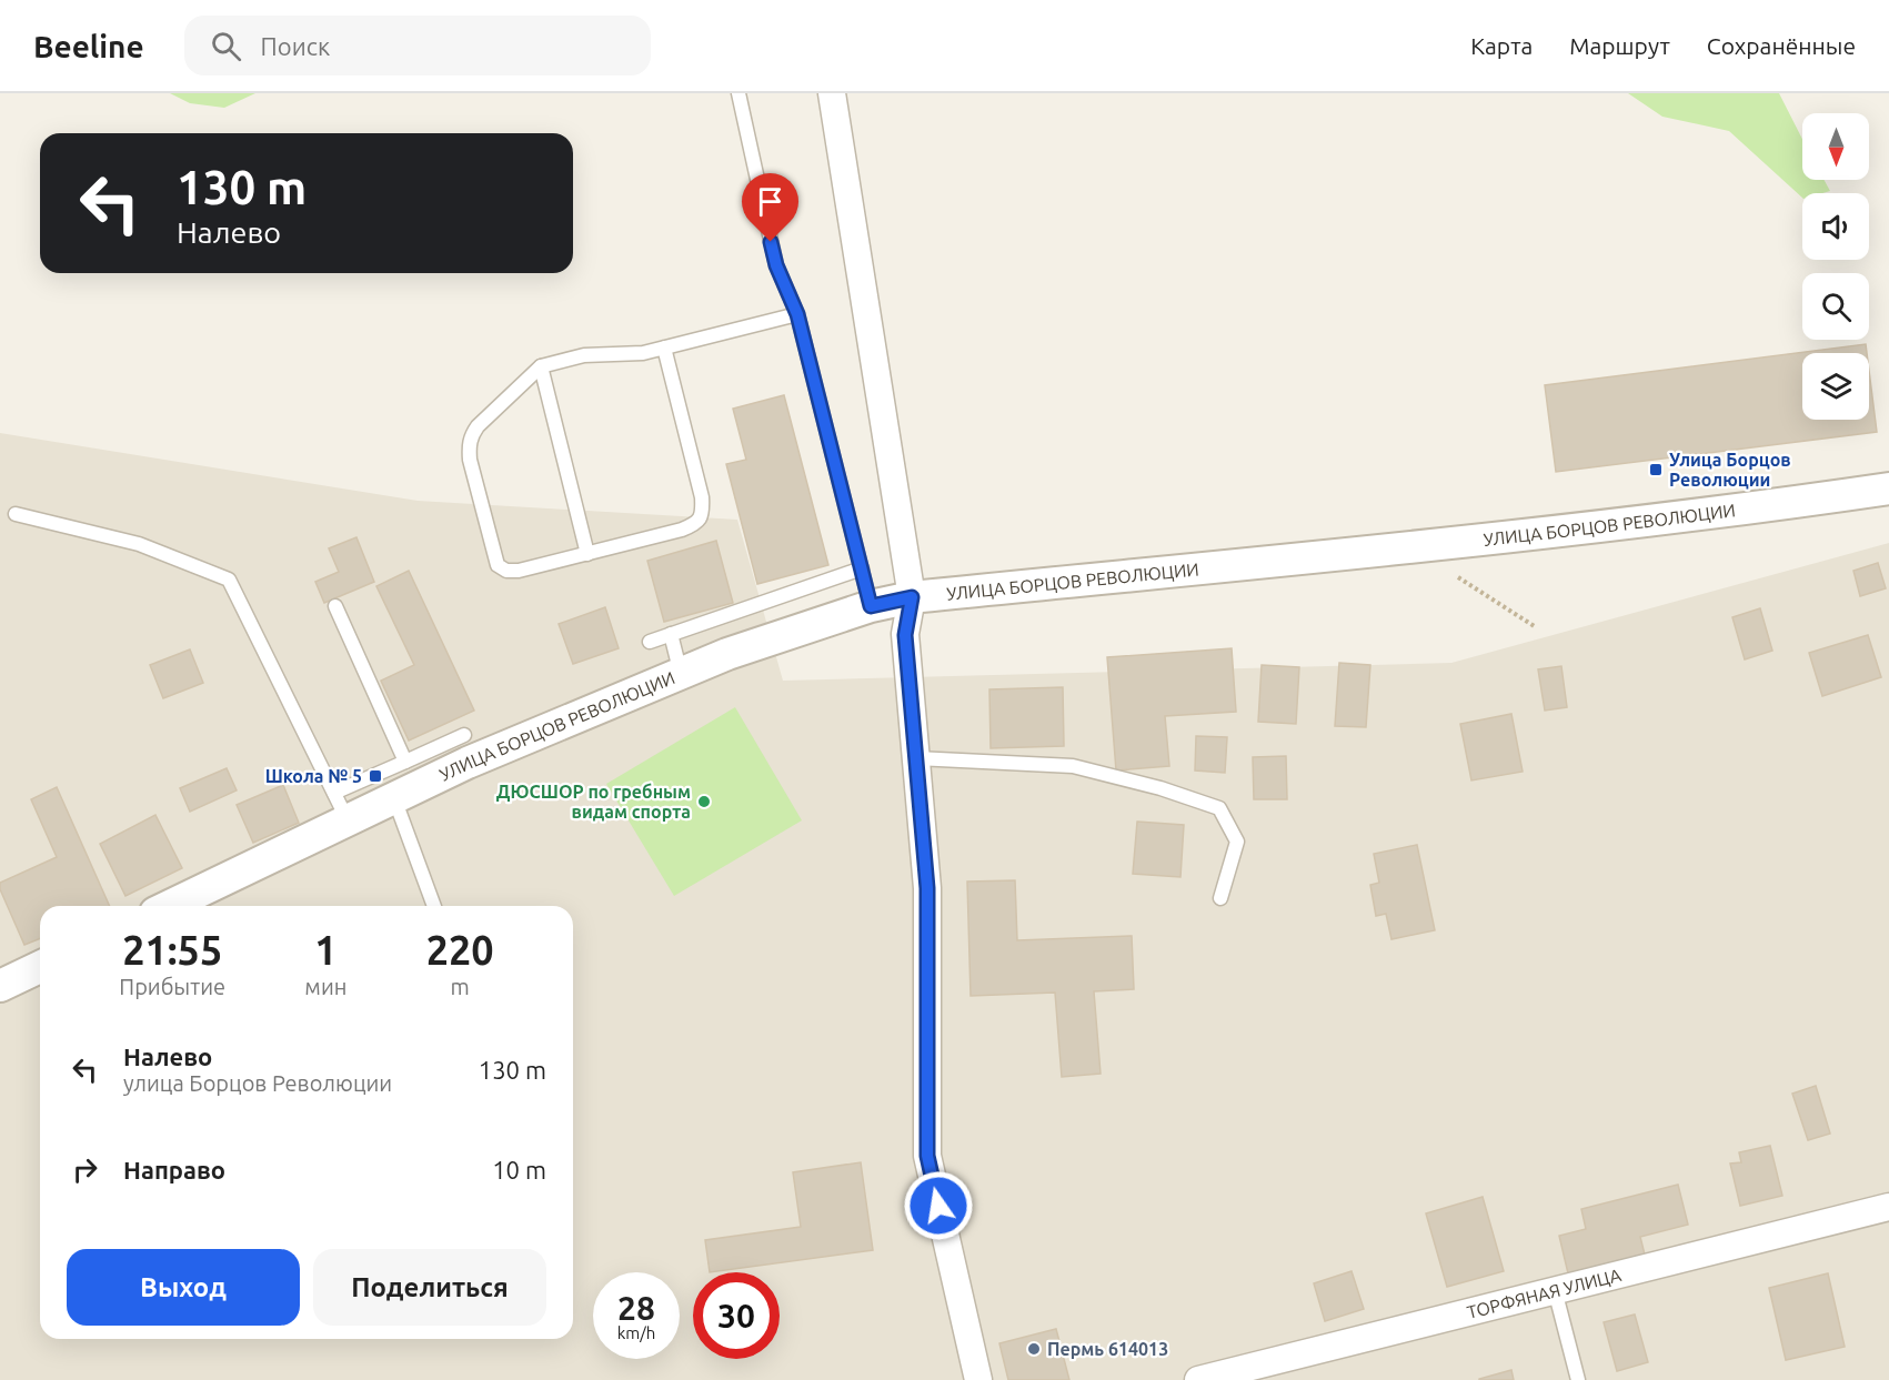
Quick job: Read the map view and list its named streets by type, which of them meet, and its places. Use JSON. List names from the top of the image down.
{
  "streets": {
    "street": ["УЛИЦА БОРЦОВ РЕВОЛЮЦИИ", "ТОРФЯНАЯ УЛИЦА"]
  },
  "places": {
    "transit": ["Улица Борцов Революции", "Школа № 5"],
    "other": ["ДЮСШОР по гребным видам спорта", "Пермь 614013"]
  },
  "north": "bottom",
  "page": {
    "header": "Beeline",
    "search": "Поиск",
    "nav": ["Карта", "Маршрут", "Сохранённые"],
    "turn": ["130 m", "Налево"],
    "eta": [
      "21:55",
      "Прибытие",
      "1",
      "мин",
      "220",
      "m"
    ],
    "list": [
      {
        "name": "Налево",
        "note": "улица Борцов Революции",
        "value": "130 m"
      },
      {
        "name": "Направо",
        "value": "10 m"
      }
    ],
    "buttons": ["Выход", "Поделиться"],
    "speed": "28 km/h",
    "limit": "30"
  }
}
